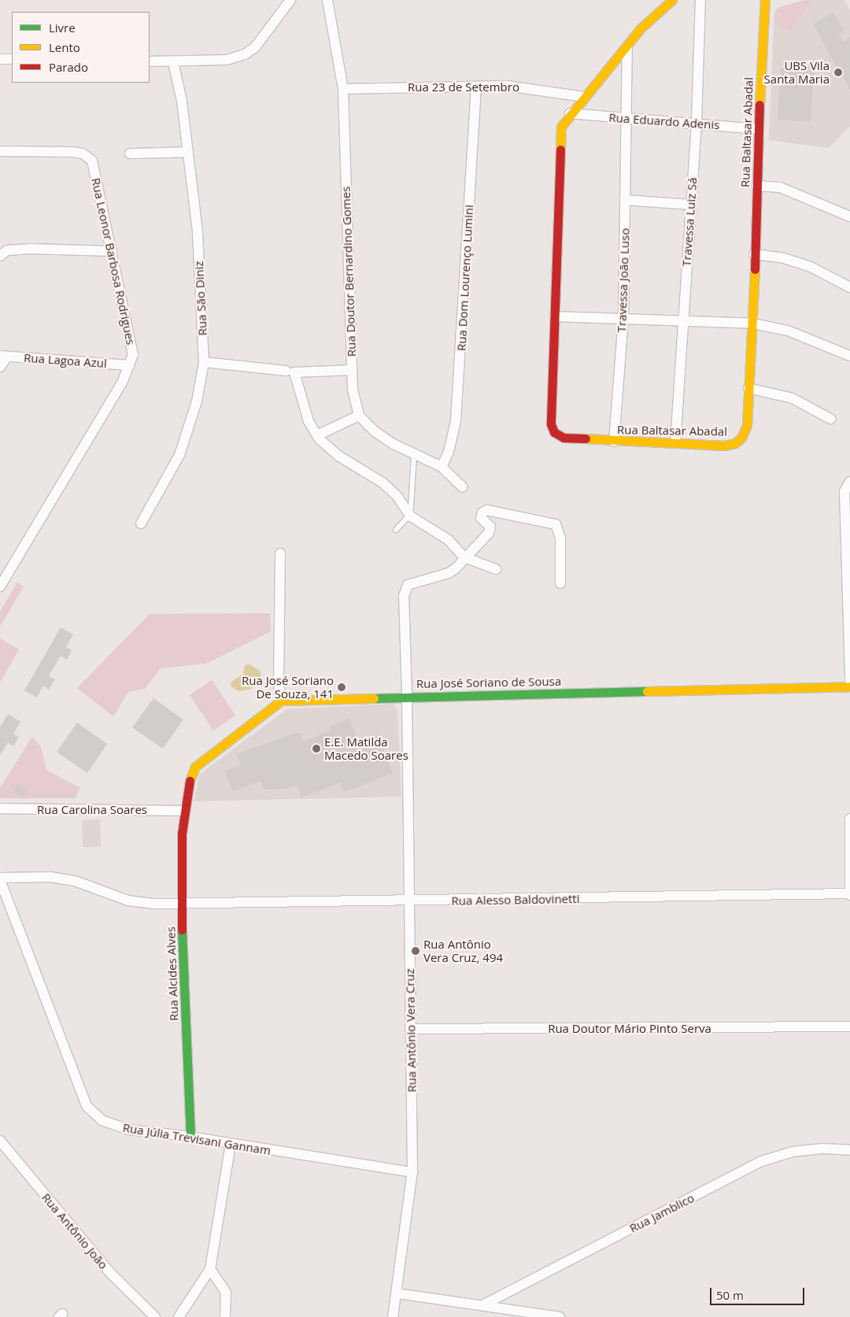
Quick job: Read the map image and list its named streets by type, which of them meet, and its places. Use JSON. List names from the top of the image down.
{
  "streets": {
    "street": [
      "Rua 23 de Setembro",
      "Rua Eduardo Adenis",
      "Rua Baltasar Abadal",
      "Travessa Luiz Sá",
      "Rua Leonor Barbosa Rodrigues",
      "Rua Doutor Bernardino Gomes",
      "Rua Dom Lourenço Lumini",
      "Travessa João Luso",
      "Rua São Diniz",
      "Rua Lagoa Azul",
      "Rua José Soriano de Sousa",
      "Rua Carolina Soares",
      "Rua Alesso Baldovinetti",
      "Rua Alcides Alves",
      "Rua Doutor Mário Pinto Serva",
      "Rua Antônio Vera Cruz",
      "Rua Júlia Trevisani Gannam",
      "Rua Jamblico",
      "Rua Antônio João"
    ]
  },
  "crossings": [
    ["Rua 23 de Setembro", "Rua Baltasar Abadal"],
    ["Rua 23 de Setembro", "Rua Doutor Bernardino Gomes"],
    ["Rua 23 de Setembro", "Rua Dom Lourenço Lumini"],
    ["Rua Eduardo Adenis", "Rua Baltasar Abadal"],
    ["Rua Eduardo Adenis", "Travessa Luiz Sá"],
    ["Rua Eduardo Adenis", "Travessa João Luso"],
    ["Rua Baltasar Abadal", "Travessa Luiz Sá"],
    ["Rua Baltasar Abadal", "Travessa João Luso"],
    ["Rua Leonor Barbosa Rodrigues", "Rua Lagoa Azul"],
    ["Rua José Soriano de Sousa", "Rua Antônio Vera Cruz"],
    ["Rua Carolina Soares", "Rua Alcides Alves"],
    ["Rua Alesso Baldovinetti", "Rua Alcides Alves"],
    ["Rua Alesso Baldovinetti", "Rua Antônio Vera Cruz"],
    ["Rua Alesso Baldovinetti", "Rua Júlia Trevisani Gannam"],
    ["Rua Alcides Alves", "Rua Júlia Trevisani Gannam"],
    ["Rua Doutor Mário Pinto Serva", "Rua Antônio Vera Cruz"],
    ["Rua Antônio Vera Cruz", "Rua Júlia Trevisani Gannam"]
  ],
  "places": [
    "UBS Vila Santa Maria",
    "Rua José Soriano De Souza, 141",
    "E.E. Matilda Macedo Soares",
    "Rua Antônio Vera Cruz, 494"
  ],
  "legend": ["Livre", "Lento", "Parado"],
  "scale_bar": "50 m"
}
